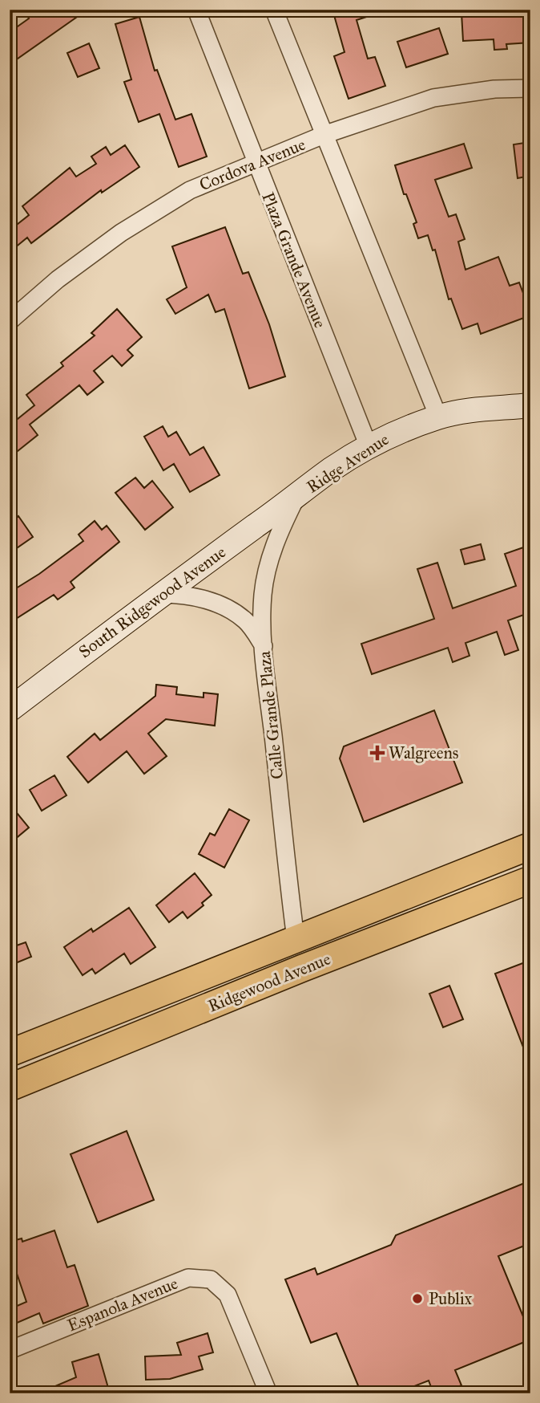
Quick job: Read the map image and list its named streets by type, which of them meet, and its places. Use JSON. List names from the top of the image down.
{
  "streets": {
    "main road": ["Ridgewood Avenue"],
    "street": [
      "Cordova Avenue",
      "Plaza Grande Avenue",
      "Ridge Avenue",
      "South Ridgewood Avenue",
      "Calle Grande Plaza",
      "Espanola Avenue"
    ]
  },
  "crossings": [
    ["Cordova Avenue", "Plaza Grande Avenue"],
    ["Plaza Grande Avenue", "Ridge Avenue"],
    ["Ridge Avenue", "South Ridgewood Avenue"],
    ["Ridge Avenue", "Calle Grande Plaza"],
    ["South Ridgewood Avenue", "Calle Grande Plaza"],
    ["Calle Grande Plaza", "Ridgewood Avenue"]
  ],
  "places": {
    "health": ["Walgreens"],
    "other": ["Publix"]
  }
}
